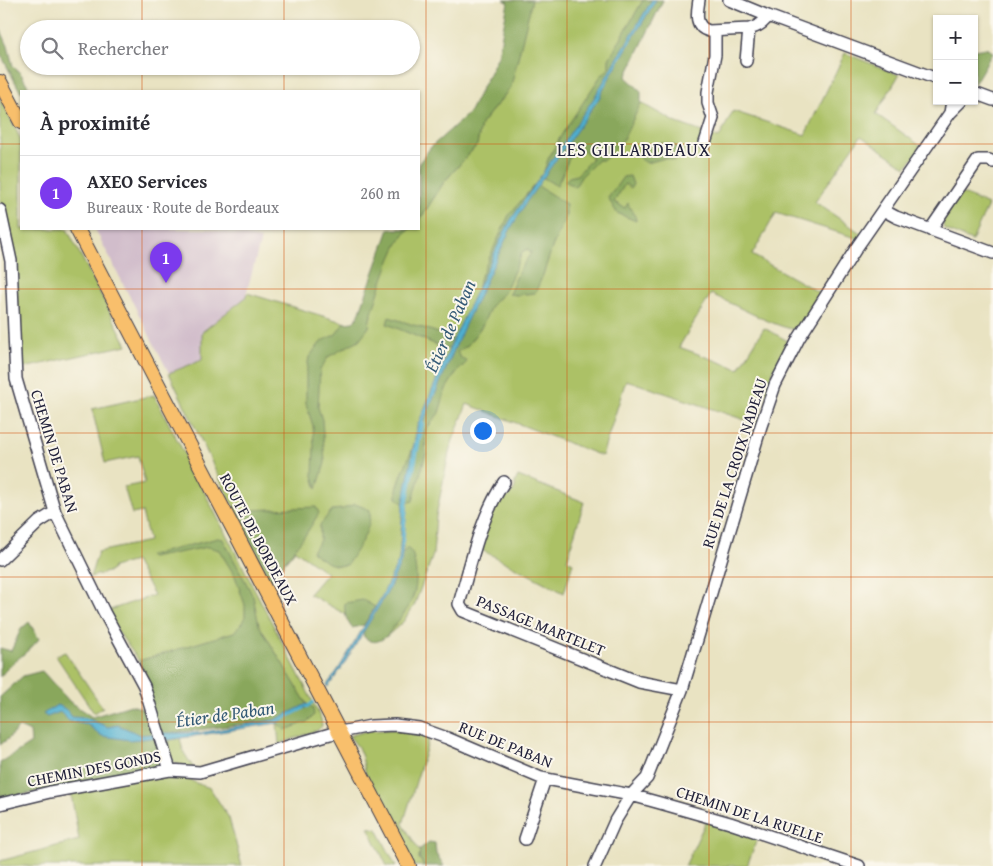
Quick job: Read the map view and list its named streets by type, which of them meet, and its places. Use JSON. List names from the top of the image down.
{
  "streets": {
    "main road": ["ROUTE DE BORDEAUX"],
    "street": [
      "CHEMIN DE PABAN",
      "RUE DE LA CROIX NADEAU",
      "PASSAGE MARTELET",
      "RUE DE PABAN",
      "CHEMIN DES GONDS",
      "CHEMIN DE LA RUELLE"
    ]
  },
  "crossings": [
    ["CHEMIN DE PABAN", "CHEMIN DES GONDS"],
    ["RUE DE LA CROIX NADEAU", "PASSAGE MARTELET"],
    ["RUE DE LA CROIX NADEAU", "RUE DE PABAN"],
    ["RUE DE LA CROIX NADEAU", "CHEMIN DE LA RUELLE"],
    ["ROUTE DE BORDEAUX", "RUE DE PABAN"],
    ["ROUTE DE BORDEAUX", "CHEMIN DES GONDS"],
    ["RUE DE PABAN", "CHEMIN DES GONDS"],
    ["RUE DE PABAN", "CHEMIN DE LA RUELLE"]
  ],
  "districts": ["LES GILLARDEAUX"],
  "water": ["Étier de Paban"],
  "page": {
    "map_buttons": ["+", "−"],
    "search": "Rechercher",
    "heading": "À proximité",
    "list": [
      {
        "mark": "1",
        "name": "AXEO Services",
        "note": "Bureaux · Route de Bordeaux",
        "value": "260 m"
      }
    ],
    "pins": "1"
  }
}
